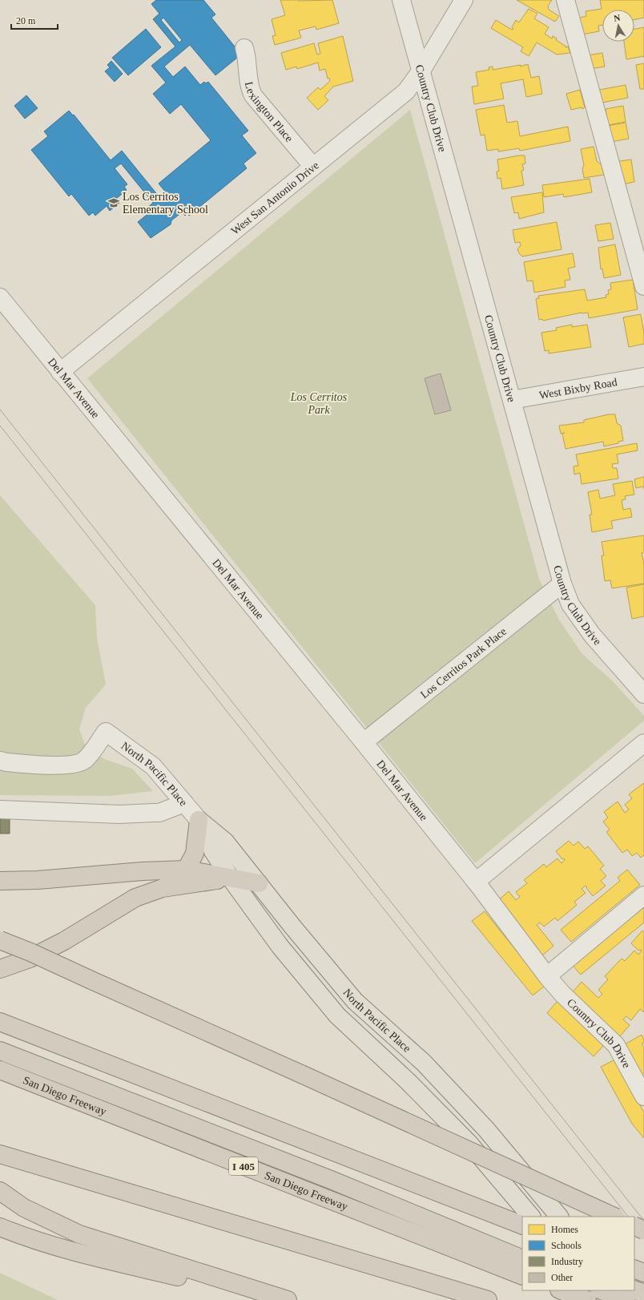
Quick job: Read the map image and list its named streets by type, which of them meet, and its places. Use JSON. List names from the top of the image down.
{
  "streets": {
    "highway": ["San Diego Freeway", "I 405"],
    "main road": ["North Pacific Place"],
    "street": [
      "Country Club Drive",
      "Lexington Place",
      "West San Antonio Drive",
      "Del Mar Avenue",
      "West Bixby Road",
      "Los Cerritos Park Place"
    ]
  },
  "crossings": [
    ["Country Club Drive", "West San Antonio Drive"],
    ["Country Club Drive", "Del Mar Avenue"],
    ["Country Club Drive", "West Bixby Road"],
    ["Country Club Drive", "Los Cerritos Park Place"],
    ["Lexington Place", "West San Antonio Drive"],
    ["West San Antonio Drive", "Del Mar Avenue"],
    ["Del Mar Avenue", "Los Cerritos Park Place"]
  ],
  "parks": ["Los Cerritos Park"],
  "places": {
    "school or university": ["Los Cerritos Elementary School"]
  },
  "legend": [
    "Homes",
    "Schools",
    "Industry",
    "Other"
  ],
  "scale_bar": "20 m",
  "north": "top"
}
